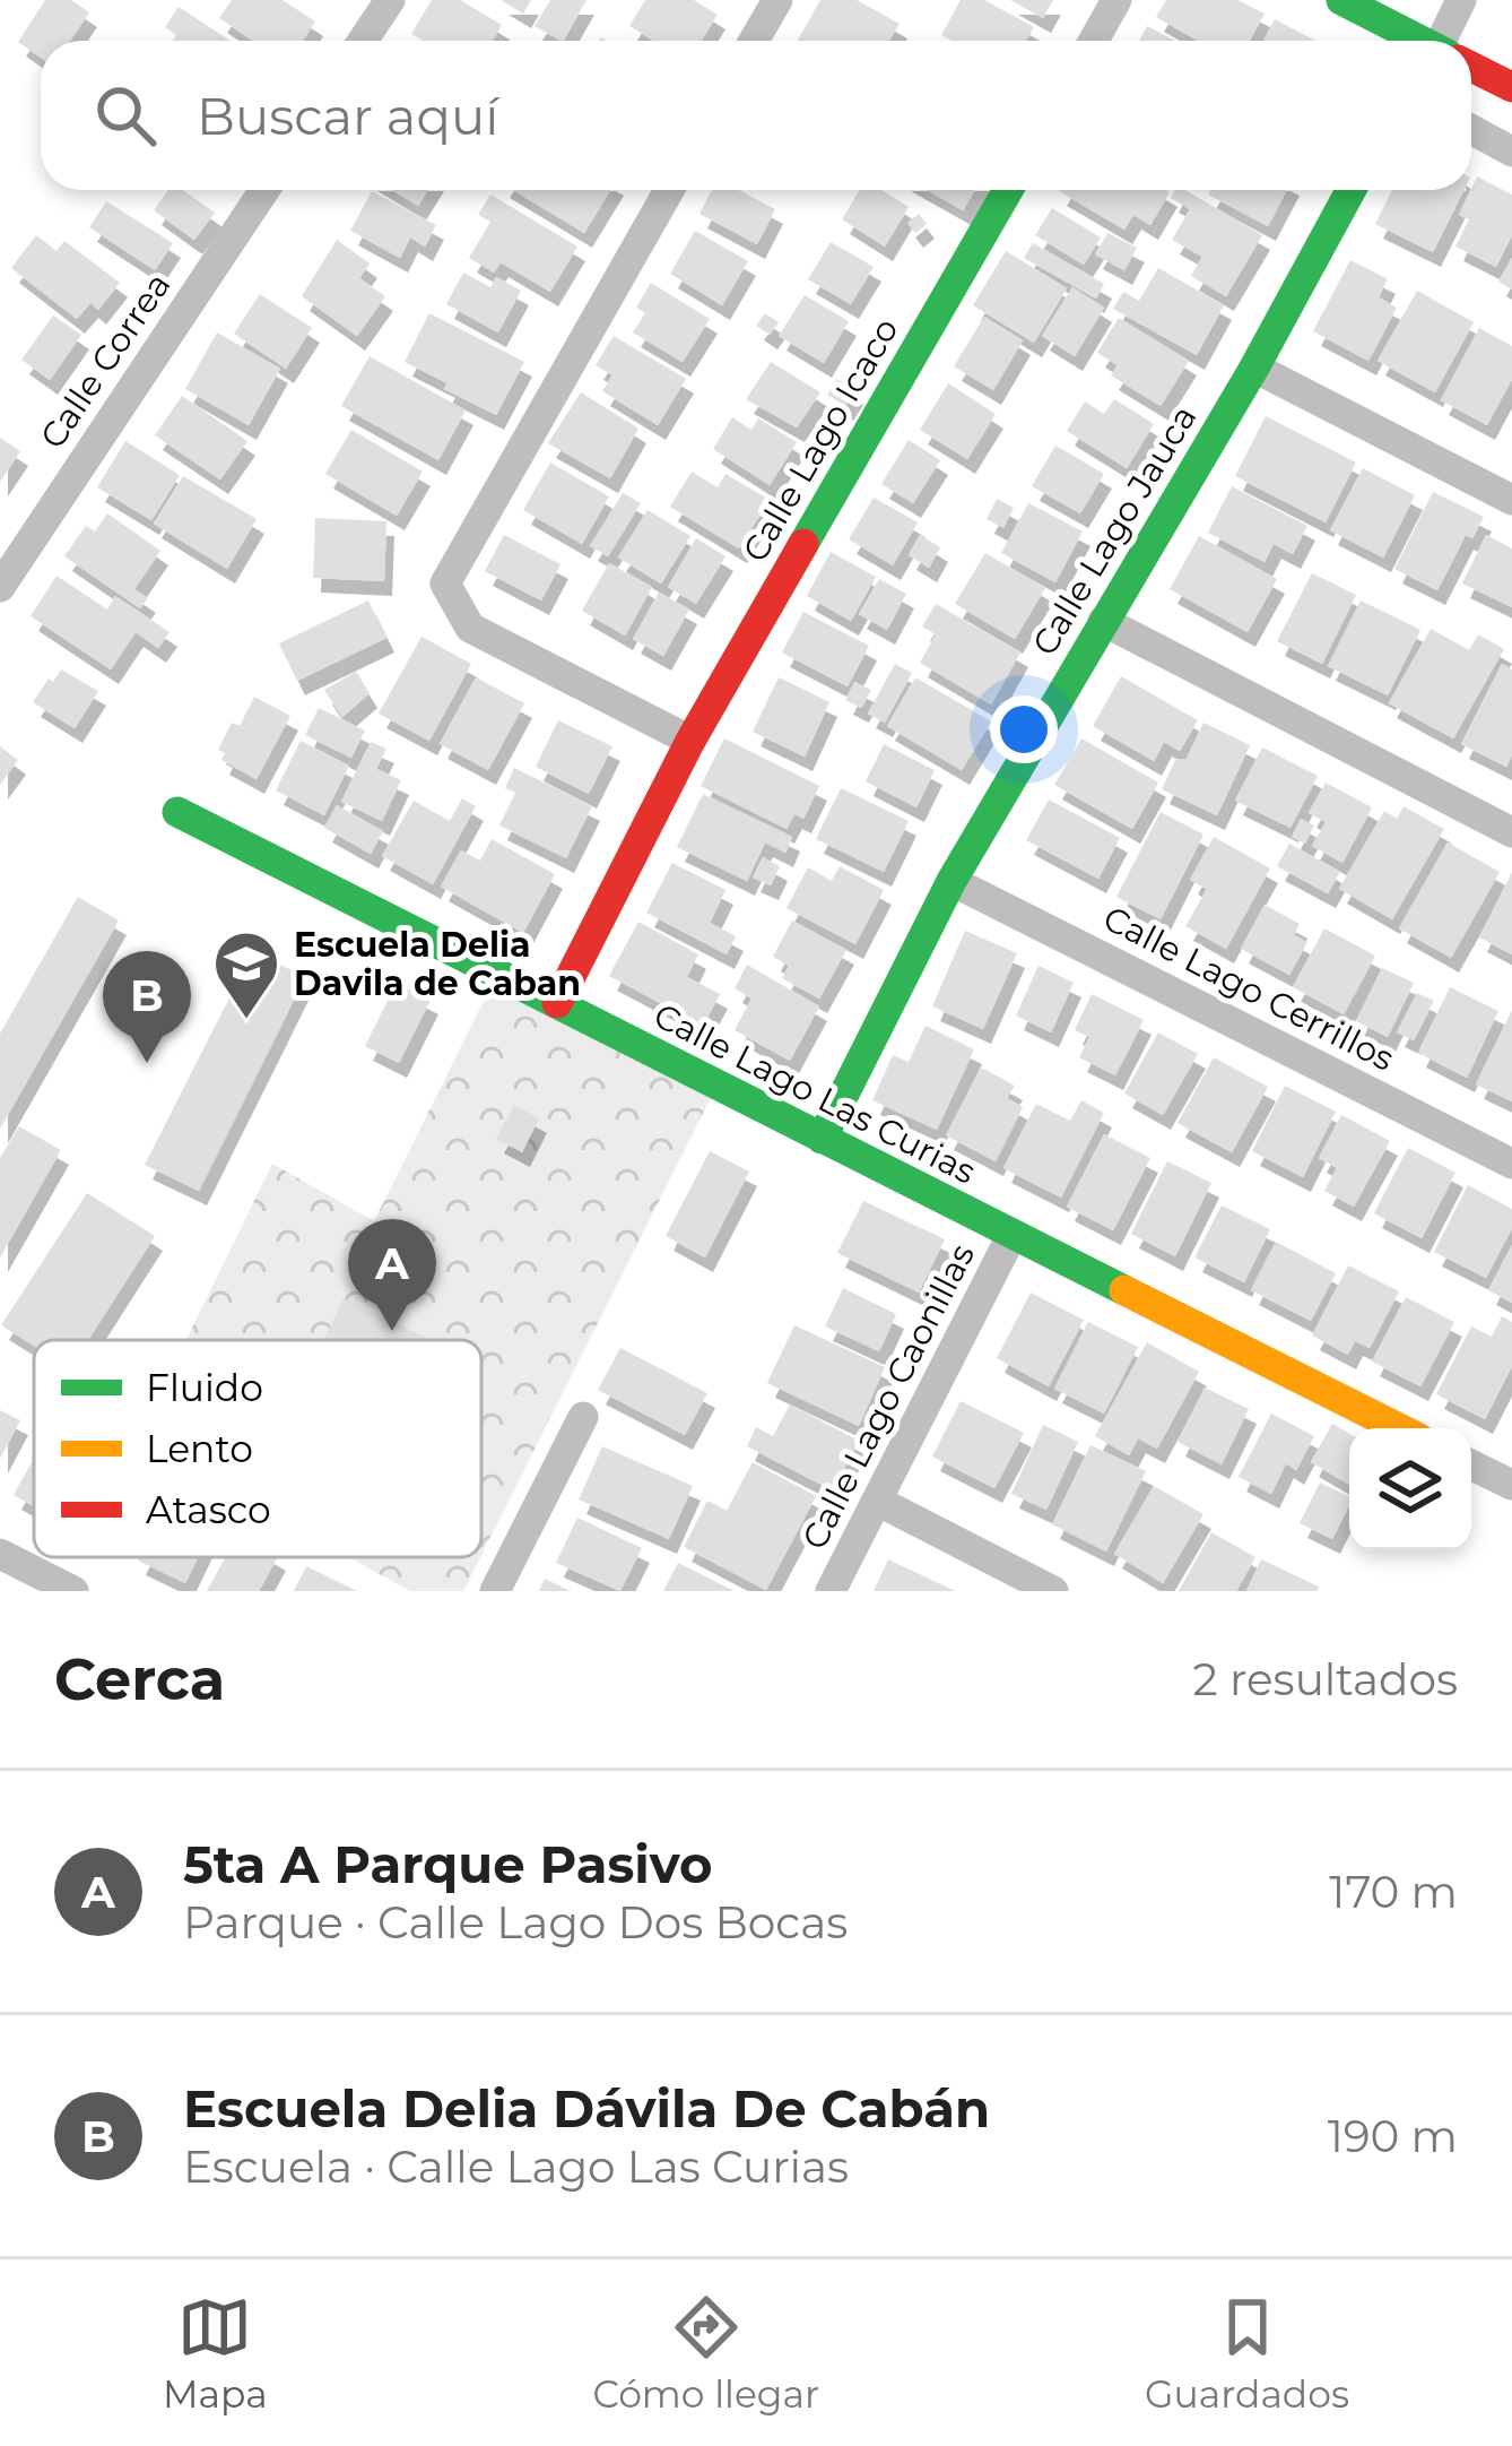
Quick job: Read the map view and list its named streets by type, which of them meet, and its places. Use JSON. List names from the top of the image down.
{
  "streets": {
    "street": [
      "Calle Correa",
      "Calle Lago Icaco",
      "Calle Lago Jauca",
      "Calle Lago Cerrillos",
      "Calle Lago Las Curias",
      "Calle Lago Caonillas"
    ]
  },
  "crossings": [
    ["Calle Lago Icaco", "Calle Lago Las Curias"],
    ["Calle Lago Jauca", "Calle Lago Cerrillos"],
    ["Calle Lago Jauca", "Calle Lago Las Curias"],
    ["Calle Lago Las Curias", "Calle Lago Caonillas"]
  ],
  "places": {
    "school or university": ["Escuela Delia Davila de Caban"]
  },
  "legend": ["Fluido", "Lento", "Atasco"],
  "page": {
    "search": "Buscar aquí",
    "pins": ["B", "A"],
    "heading": ["Cerca", "2 resultados"],
    "list": [
      {
        "mark": "A",
        "name": "5ta A Parque Pasivo",
        "note": "Parque · Calle Lago Dos Bocas",
        "value": "170 m"
      },
      {
        "mark": "B",
        "name": "Escuela Delia Dávila De Cabán",
        "note": "Escuela · Calle Lago Las Curias",
        "value": "190 m"
      }
    ],
    "nav": ["Mapa", "Cómo llegar", "Guardados"]
  }
}
